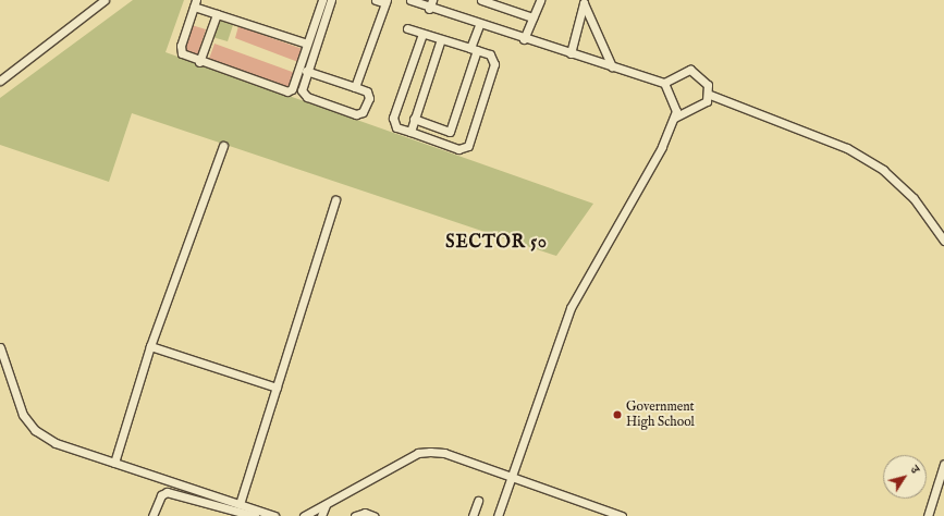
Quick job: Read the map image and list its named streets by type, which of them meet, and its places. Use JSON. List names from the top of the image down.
{
  "districts": ["SECTOR 50"],
  "places": ["Government High School"],
  "north": "top right"
}
